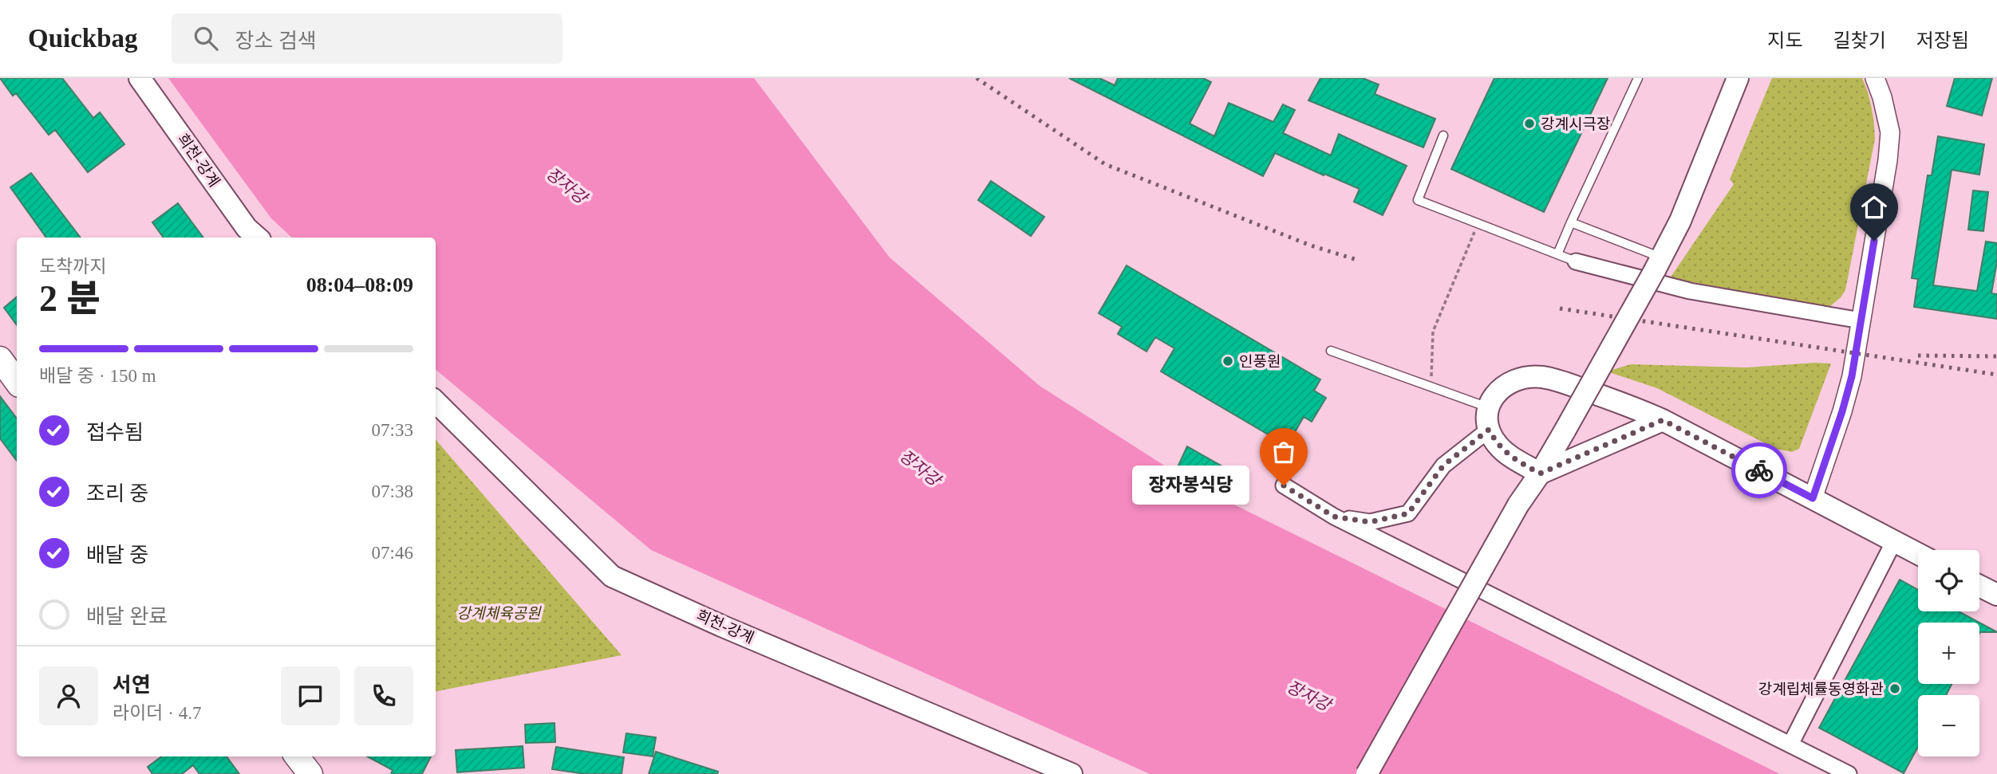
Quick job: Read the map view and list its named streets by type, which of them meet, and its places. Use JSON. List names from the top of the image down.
{
  "streets": {
    "main road": ["희천-강계"]
  },
  "water": ["장자강"],
  "parks": ["강계체육공원"],
  "places": [
    "강계시극장",
    "인풍원",
    "장자봉식당",
    "강계립체률동영화관"
  ],
  "page": {
    "header": "Quickbag",
    "search": "장소 검색",
    "nav": ["지도", "길찾기", "저장됨"],
    "heading": ["2 분", "도착까지", "08:04–08:09"],
    "panel": ["서연", "라이더 · 4.7"],
    "bar": "배달 중 · 150 m",
    "list": [
      ["접수됨", "07:33"],
      ["조리 중", "07:38"],
      ["배달 중", "07:46"],
      "배달 완료"
    ],
    "bubble": "장자봉식당",
    "map_buttons": ["+", "−"]
  }
}
